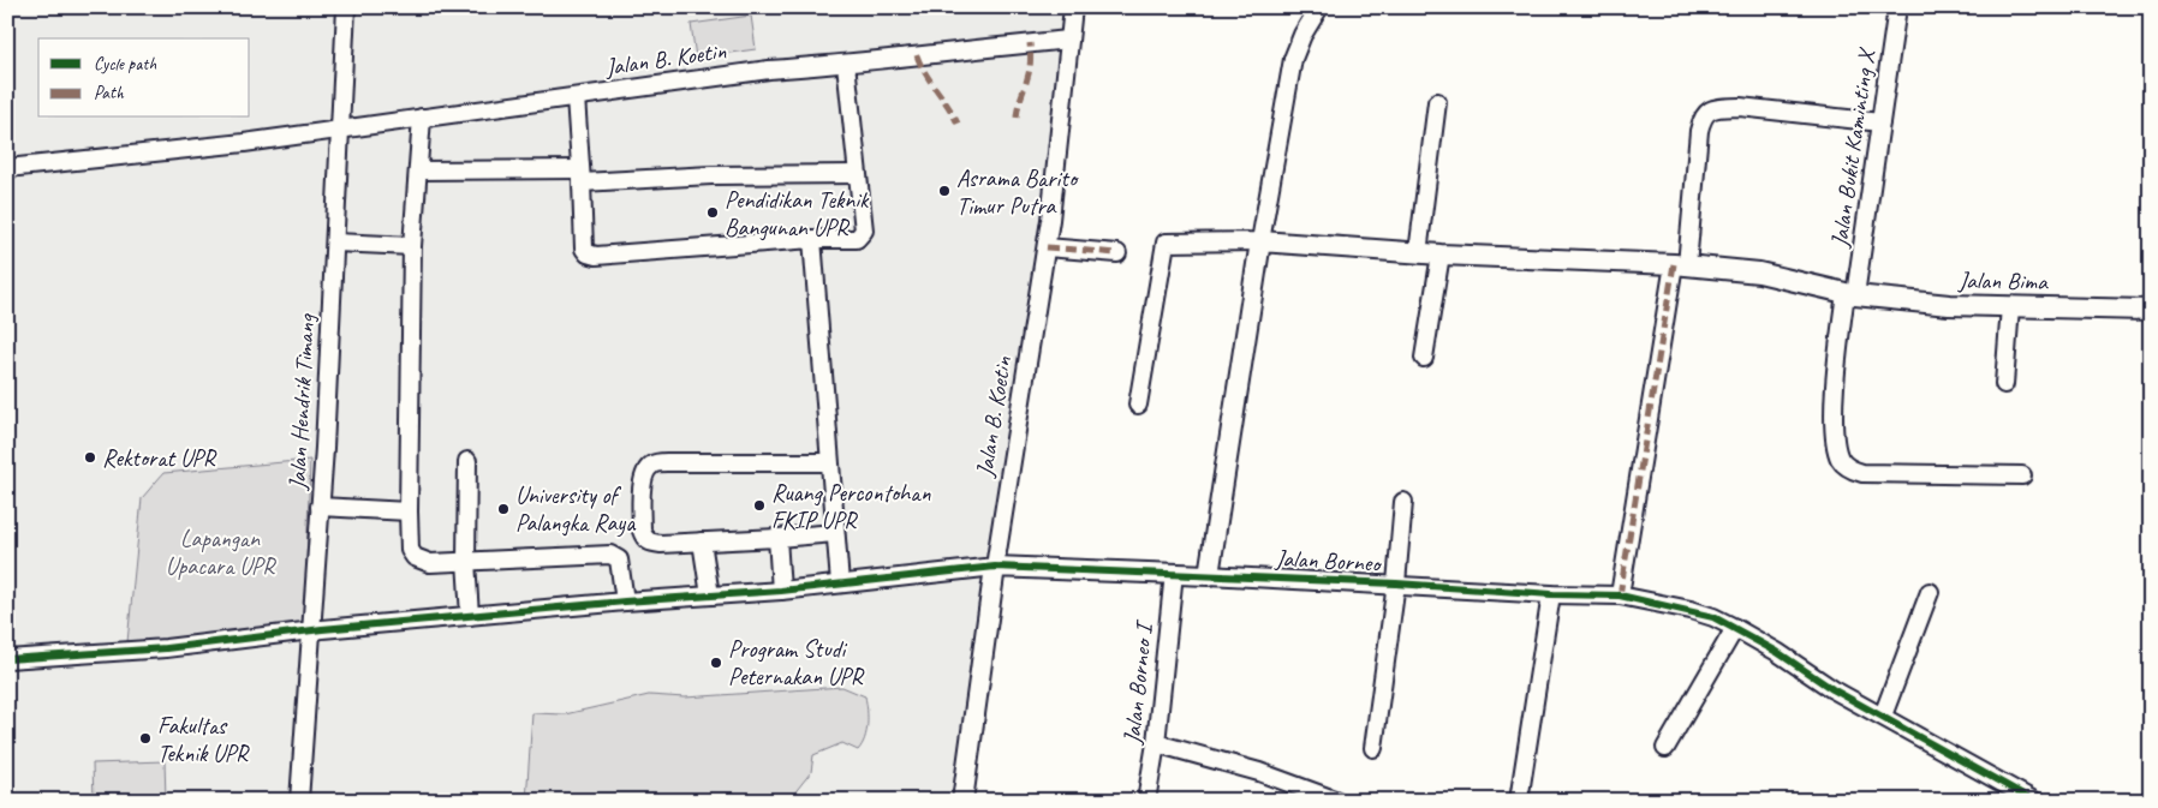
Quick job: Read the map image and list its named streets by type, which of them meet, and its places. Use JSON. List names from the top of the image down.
{
  "streets": {
    "street": [
      "Jalan B. Koetin",
      "Jalan Bukit Kaminting X",
      "Jalan Bima",
      "Jalan Hendrik Timang",
      "Jalan Borneo",
      "Jalan Borneo I"
    ]
  },
  "crossings": [
    ["Jalan B. Koetin", "Jalan Hendrik Timang"],
    ["Jalan B. Koetin", "Jalan Borneo"],
    ["Jalan Bukit Kaminting X", "Jalan Bima"],
    ["Jalan Borneo", "Jalan Borneo I"]
  ],
  "parks": ["Lapangan Upacara UPR"],
  "places": [
    "Asrama Barito Timur Putra",
    "Pendidikan Teknik Bangunan UPR",
    "Rektorat UPR",
    "Ruang Percontohan FKIP UPR",
    "University of Palangka Raya",
    "Program Studi Peternakan UPR",
    "Fakultas Teknik UPR"
  ],
  "legend": ["Cycle path", "Path"]
}
